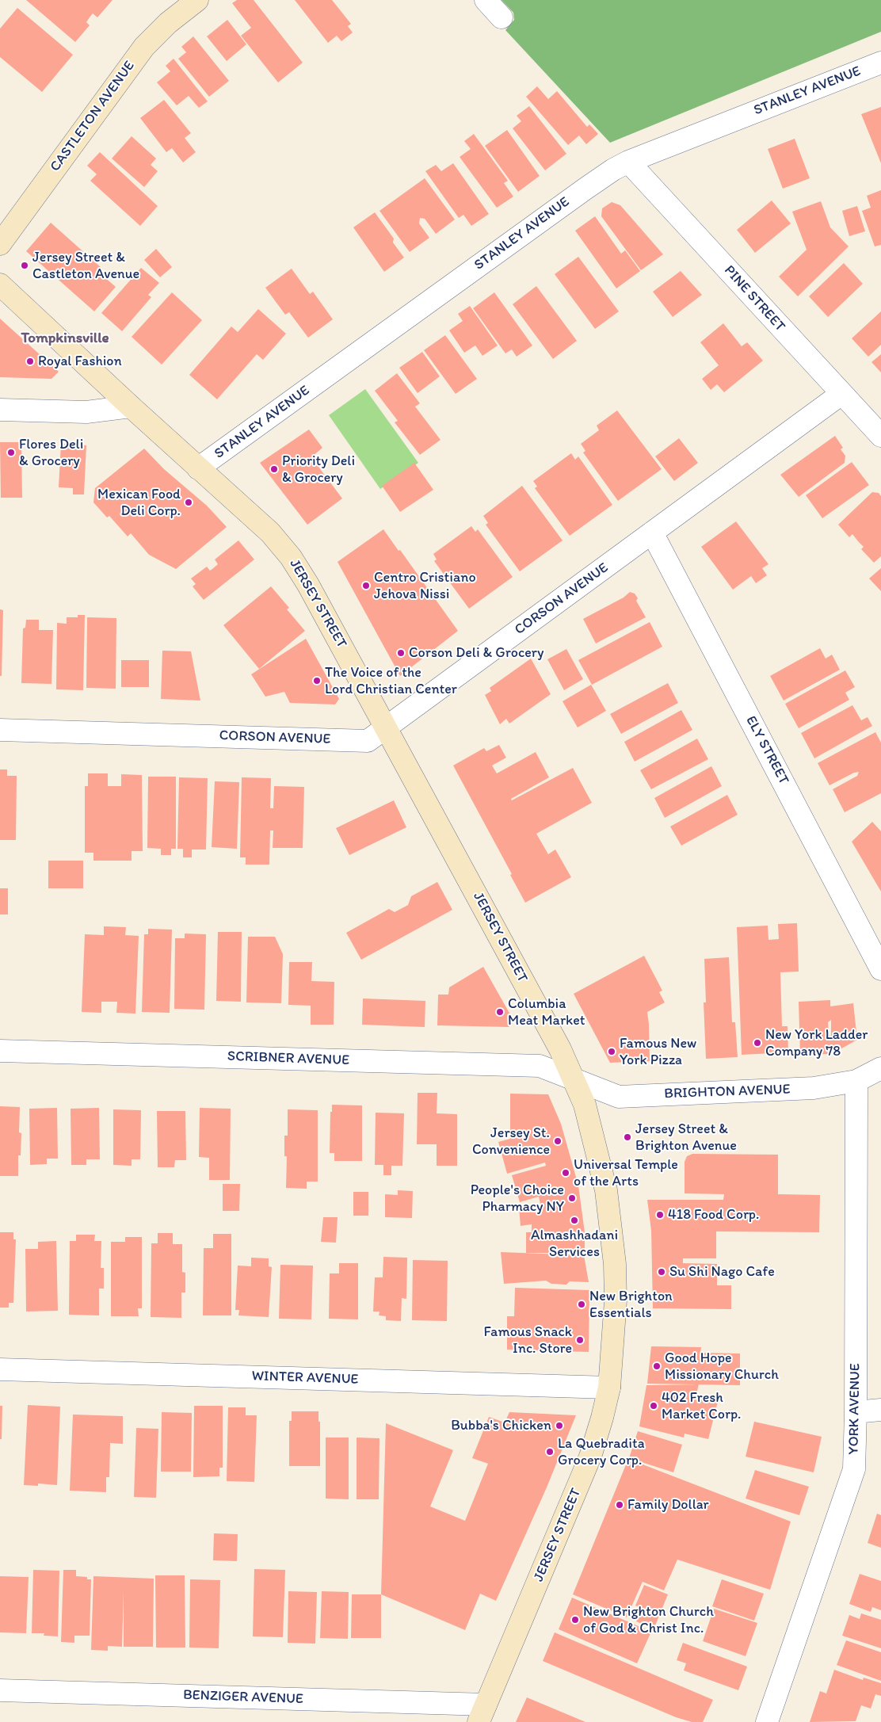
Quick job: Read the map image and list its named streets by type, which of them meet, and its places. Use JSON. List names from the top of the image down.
{
  "streets": {
    "street": [
      "STANLEY AVENUE",
      "CASTLETON AVENUE",
      "PINE STREET",
      "CORSON AVENUE",
      "JERSEY STREET",
      "ELY STREET",
      "SCRIBNER AVENUE",
      "BRIGHTON AVENUE",
      "WINTER AVENUE",
      "YORK AVENUE",
      "BENZIGER AVENUE"
    ]
  },
  "crossings": [
    ["STANLEY AVENUE", "PINE STREET"],
    ["STANLEY AVENUE", "JERSEY STREET"],
    ["PINE STREET", "CORSON AVENUE"],
    ["CORSON AVENUE", "JERSEY STREET"],
    ["CORSON AVENUE", "ELY STREET"],
    ["JERSEY STREET", "SCRIBNER AVENUE"],
    ["JERSEY STREET", "BRIGHTON AVENUE"],
    ["JERSEY STREET", "WINTER AVENUE"],
    ["JERSEY STREET", "BENZIGER AVENUE"],
    ["SCRIBNER AVENUE", "BRIGHTON AVENUE"],
    ["BRIGHTON AVENUE", "YORK AVENUE"]
  ],
  "districts": ["Tompkinsville"],
  "places": [
    "Jersey Street & Castleton Avenue",
    "Royal Fashion",
    "Flores Deli & Grocery",
    "Priority Deli & Grocery",
    "Mexican Food Deli Corp.",
    "Centro Cristiano Jehova Nissi",
    "Corson Deli & Grocery",
    "The Voice of the Lord Christian Center",
    "Columbia Meat Market",
    "New York Ladder Company 78",
    "Famous New York Pizza",
    "Jersey Street & Brighton Avenue",
    "Jersey St. Convenience",
    "Universal Temple of the Arts",
    "People's Choice Pharmacy NY",
    "418 Food Corp.",
    "Almashhadani Services",
    "Su Shi Nago Cafe",
    "New Brighton Essentials",
    "Famous Snack Inc. Store",
    "Good Hope Missionary Church",
    "402 Fresh Market Corp.",
    "Bubba's Chicken",
    "La Quebradita Grocery Corp.",
    "Family Dollar",
    "New Brighton Church of God & Christ Inc."
  ]
}
